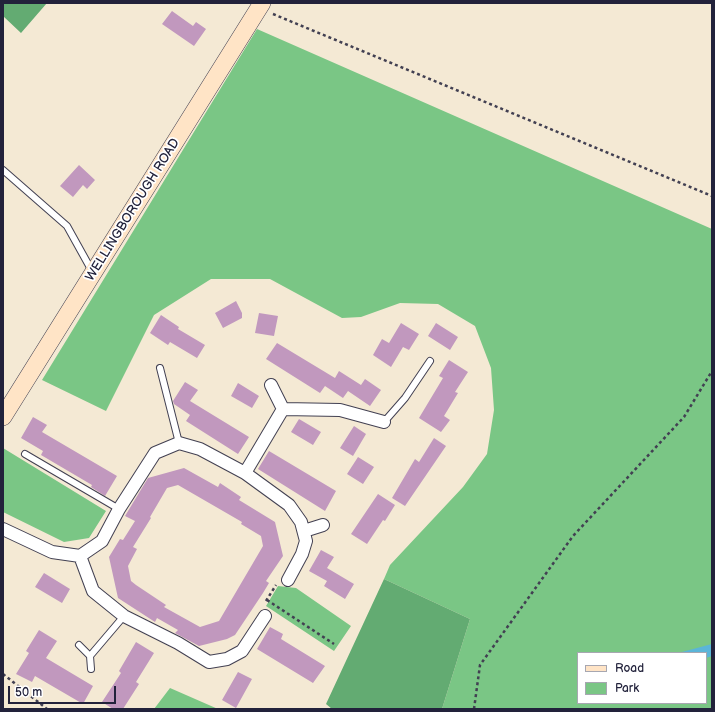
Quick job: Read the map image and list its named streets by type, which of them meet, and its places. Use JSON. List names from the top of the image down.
{
  "streets": {
    "main road": ["WELLINGBOROUGH ROAD"]
  },
  "legend": ["Road", "Park"],
  "scale_bar": "50 m"
}
